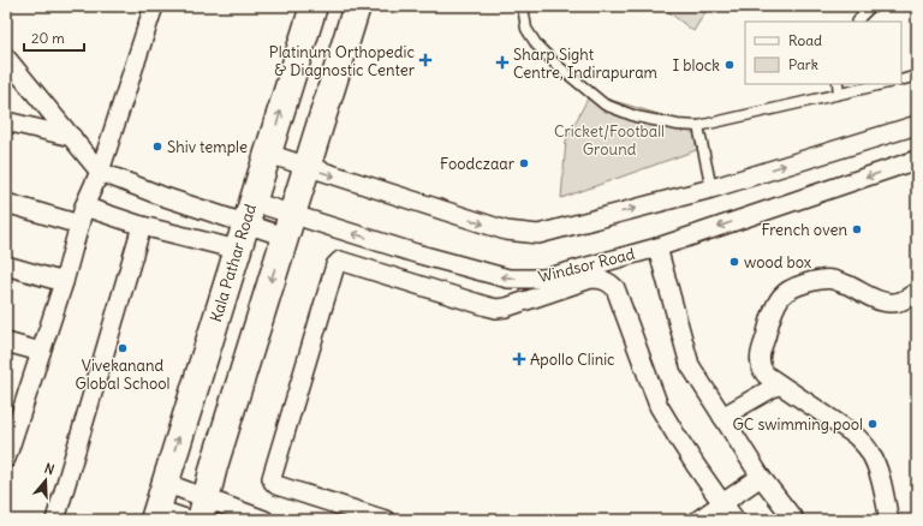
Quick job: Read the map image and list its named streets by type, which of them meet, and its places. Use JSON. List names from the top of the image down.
{
  "streets": {
    "street": ["Kala Pathar Road", "Windsor Road"]
  },
  "crossings": [
    ["Kala Pathar Road", "Windsor Road"]
  ],
  "parks": ["Cricket/Football Ground"],
  "places": {
    "health": ["Platinum Orthopedic & Diagnostic Center", "Sharp Sight Centre, Indirapuram", "Apollo Clinic"],
    "other": [
      "I block",
      "Shiv temple",
      "Foodczaar",
      "French oven",
      "wood box",
      "Vivekanand Global School",
      "GC swimming pool"
    ]
  },
  "legend": ["Road", "Park"],
  "scale_bar": "20 m",
  "north": "top"
}
